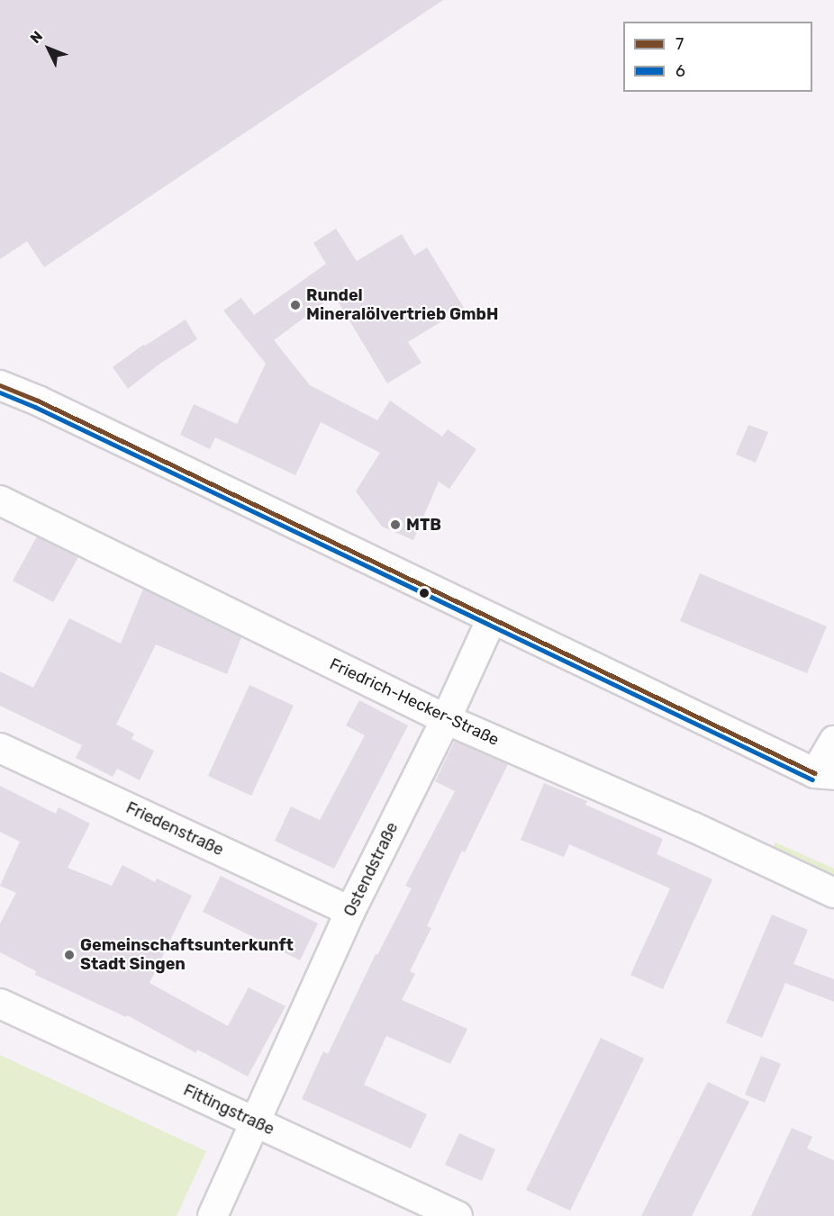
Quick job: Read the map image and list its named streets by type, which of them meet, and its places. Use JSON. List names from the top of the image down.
{
  "streets": {
    "street": [
      "Friedrich-Hecker-Straße",
      "Friedenstraße",
      "Ostendstraße",
      "Fittingstraße"
    ]
  },
  "crossings": [
    ["Friedrich-Hecker-Straße", "Ostendstraße"],
    ["Friedenstraße", "Ostendstraße"],
    ["Ostendstraße", "Fittingstraße"]
  ],
  "places": ["Rundel Mineralölvertrieb GmbH", "MTB", "Gemeinschaftsunterkunft Stadt Singen"],
  "lines": ["transit line 7", "transit line 6"],
  "legend": ["7", "6"],
  "north": "top left"
}
